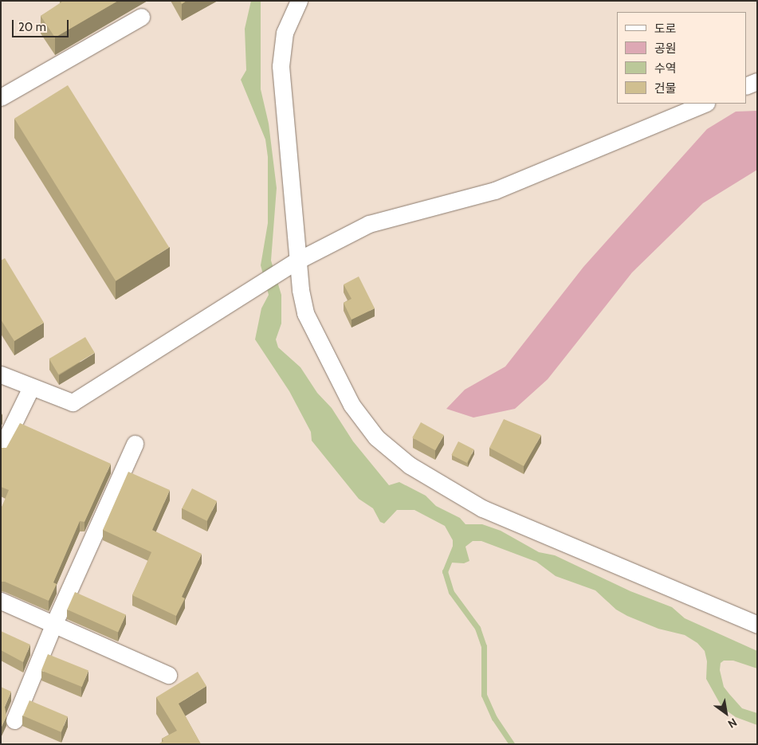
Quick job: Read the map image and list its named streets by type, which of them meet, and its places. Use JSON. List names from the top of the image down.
{
  "legend": [
    "도로",
    "공원",
    "수역",
    "건물"
  ],
  "scale_bar": "20 m",
  "north": "bottom right"
}
